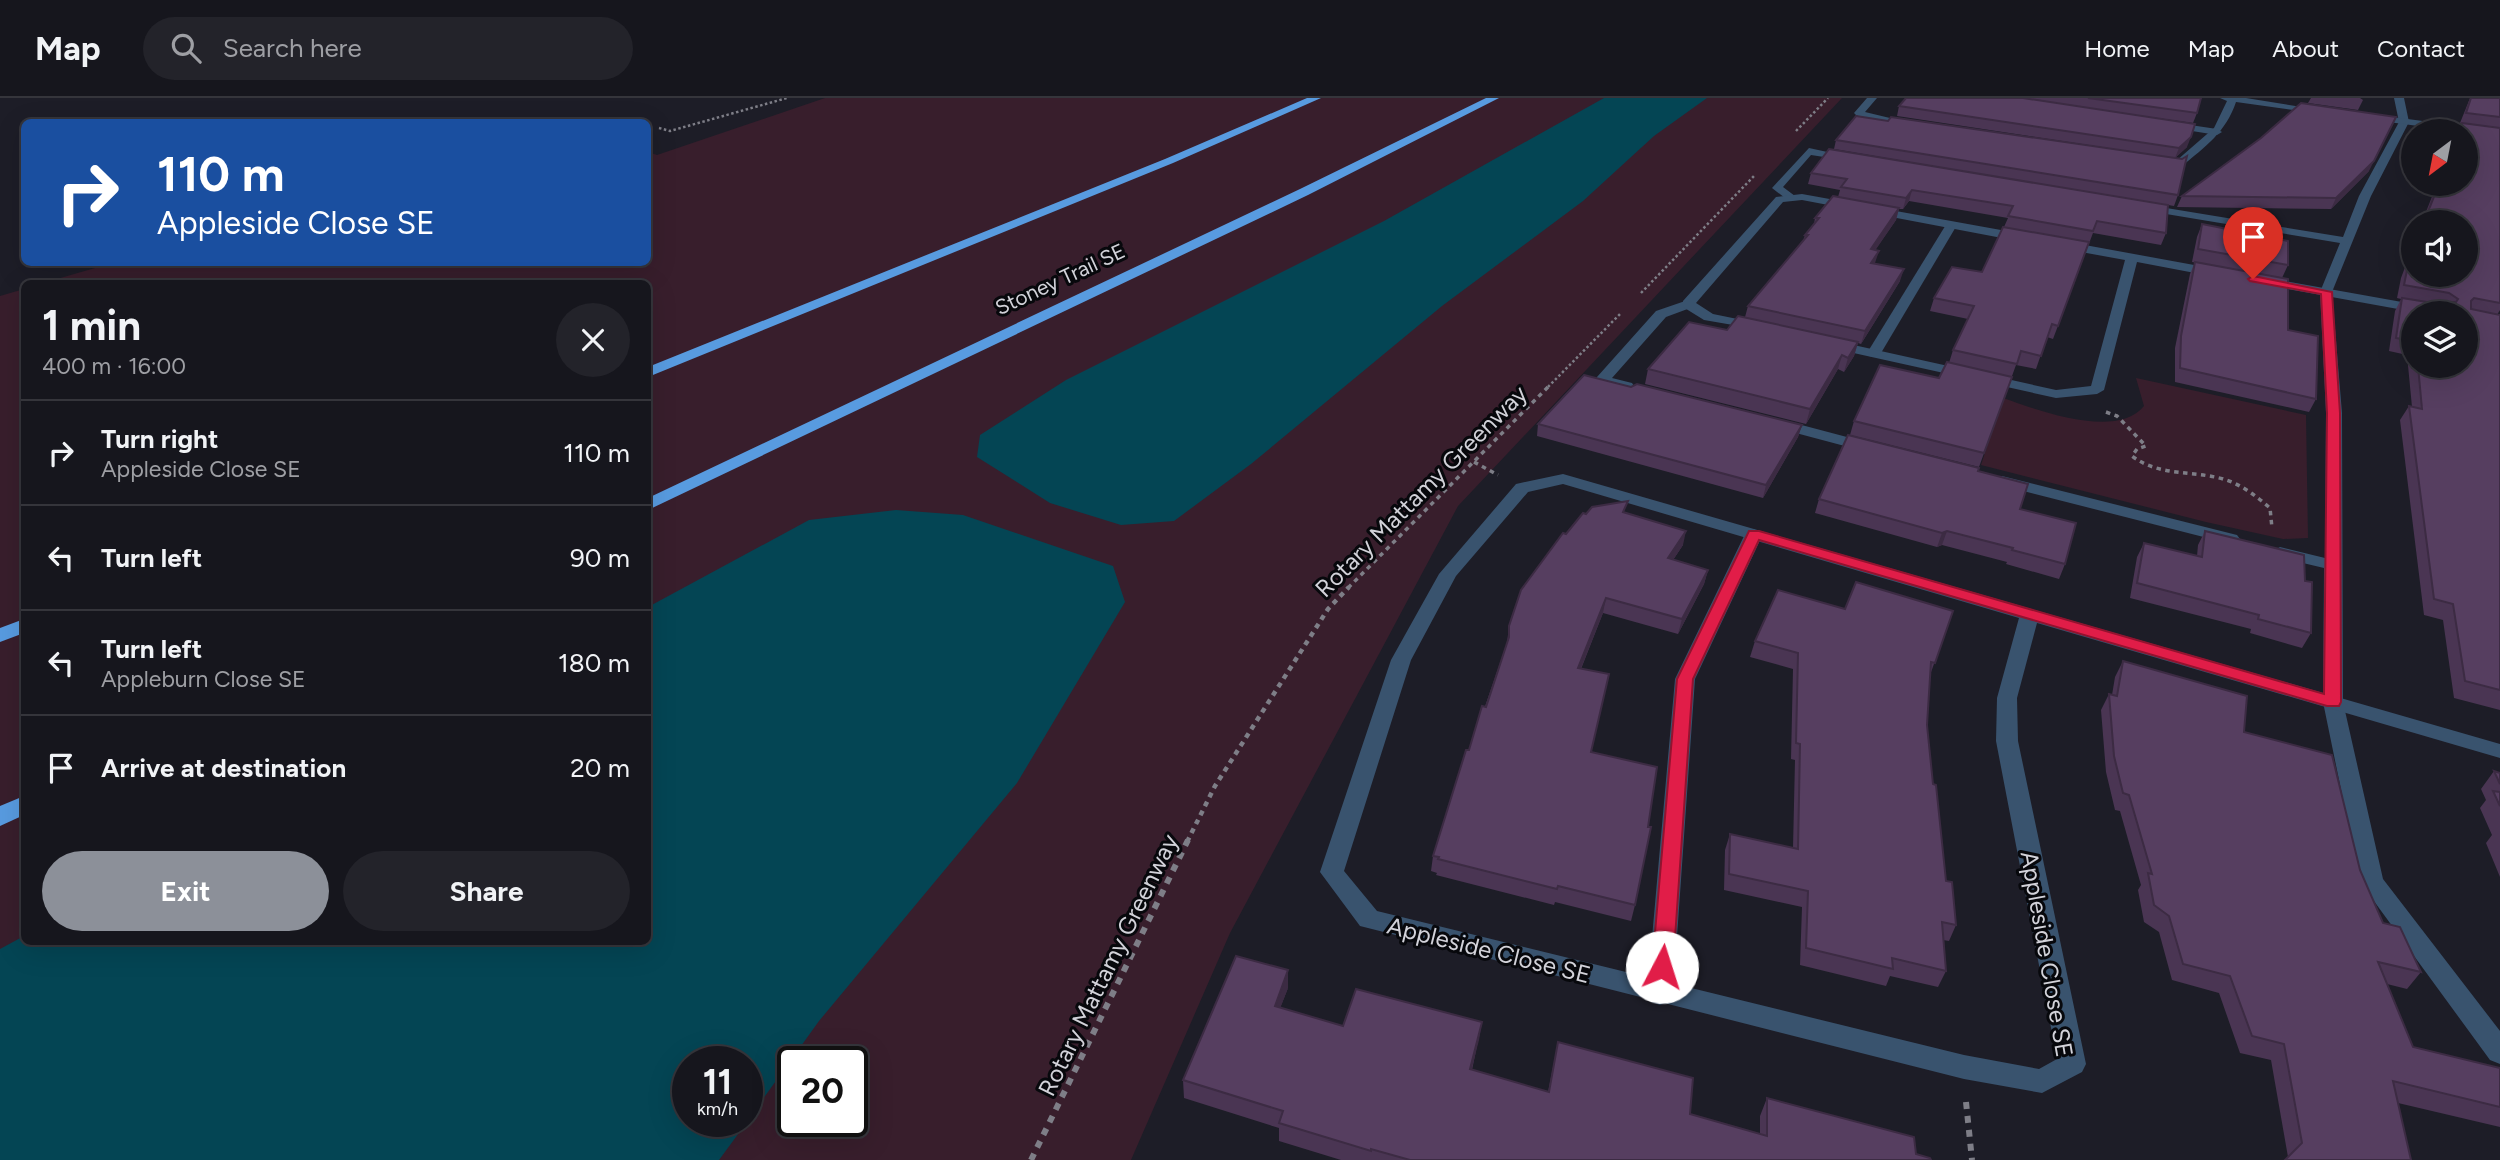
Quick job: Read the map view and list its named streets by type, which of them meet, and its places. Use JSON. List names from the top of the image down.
{
  "streets": {
    "highway": ["Stoney Trail SE"],
    "street": ["Appleside Close SE"],
    "path": ["Rotary Mattamy Greenway"]
  },
  "north": "bottom left",
  "page": {
    "header": "Map",
    "search": "Search here",
    "nav": [
      "Home",
      "Map",
      "About",
      "Contact"
    ],
    "turn": ["110 m", "Appleside Close SE"],
    "heading": ["1 min", "400 m · 16:00"],
    "list": [
      {
        "name": "Turn right",
        "note": "Appleside Close SE",
        "value": "110 m"
      },
      {
        "name": "Turn left",
        "value": "90 m"
      },
      {
        "name": "Turn left",
        "note": "Appleburn Close SE",
        "value": "180 m"
      },
      {
        "name": "Arrive at destination",
        "value": "20 m"
      }
    ],
    "buttons": ["Exit", "Share"],
    "speed": "11 km/h",
    "limit": "20"
  }
}
